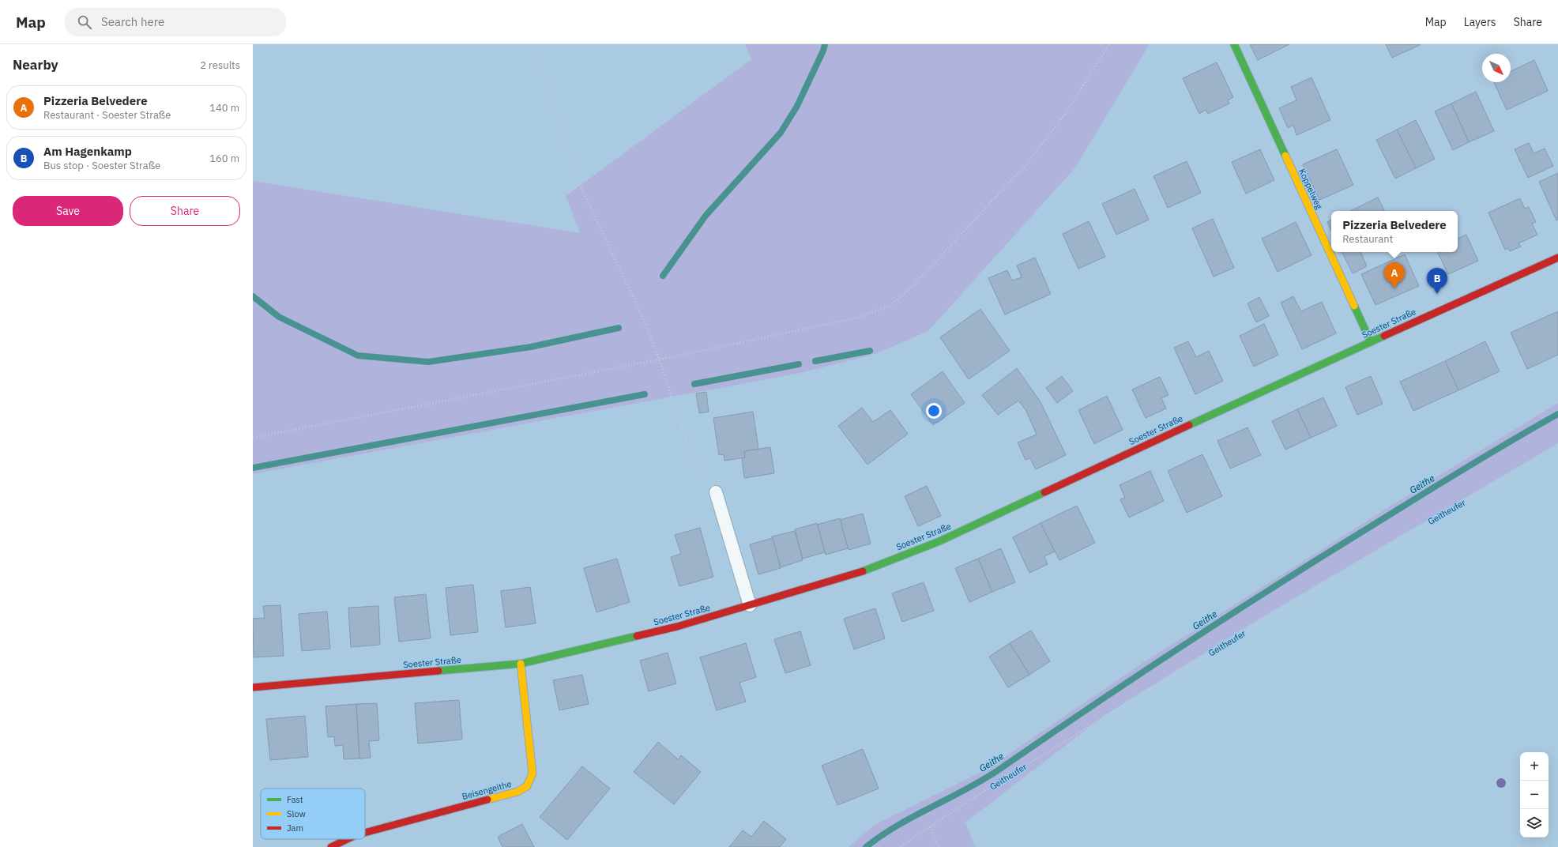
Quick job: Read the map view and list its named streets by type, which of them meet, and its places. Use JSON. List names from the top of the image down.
{
  "streets": {
    "street": ["Koppelweg", "Soester Straße", "Beisengeithe"],
    "path": ["Geitheufer"]
  },
  "crossings": [
    ["Koppelweg", "Soester Straße"],
    ["Soester Straße", "Beisengeithe"]
  ],
  "water": ["Geithe"],
  "legend": ["Fast", "Slow", "Jam"],
  "north": "bottom right",
  "page": {
    "header": "Map",
    "search": "Search here",
    "nav": ["Map", "Layers", "Share"],
    "heading": ["Nearby", "2 results"],
    "list": [
      {
        "mark": "A",
        "name": "Pizzeria Belvedere",
        "note": "Restaurant · Soester Straße",
        "value": "140 m"
      },
      {
        "mark": "B",
        "name": "Am Hagenkamp",
        "note": "Bus stop · Soester Straße",
        "value": "160 m"
      }
    ],
    "buttons": ["Save", "Share"],
    "popup": ["Pizzeria Belvedere", "Restaurant"],
    "pins": ["A", "B"],
    "map_buttons": ["+", "−"]
  }
}
